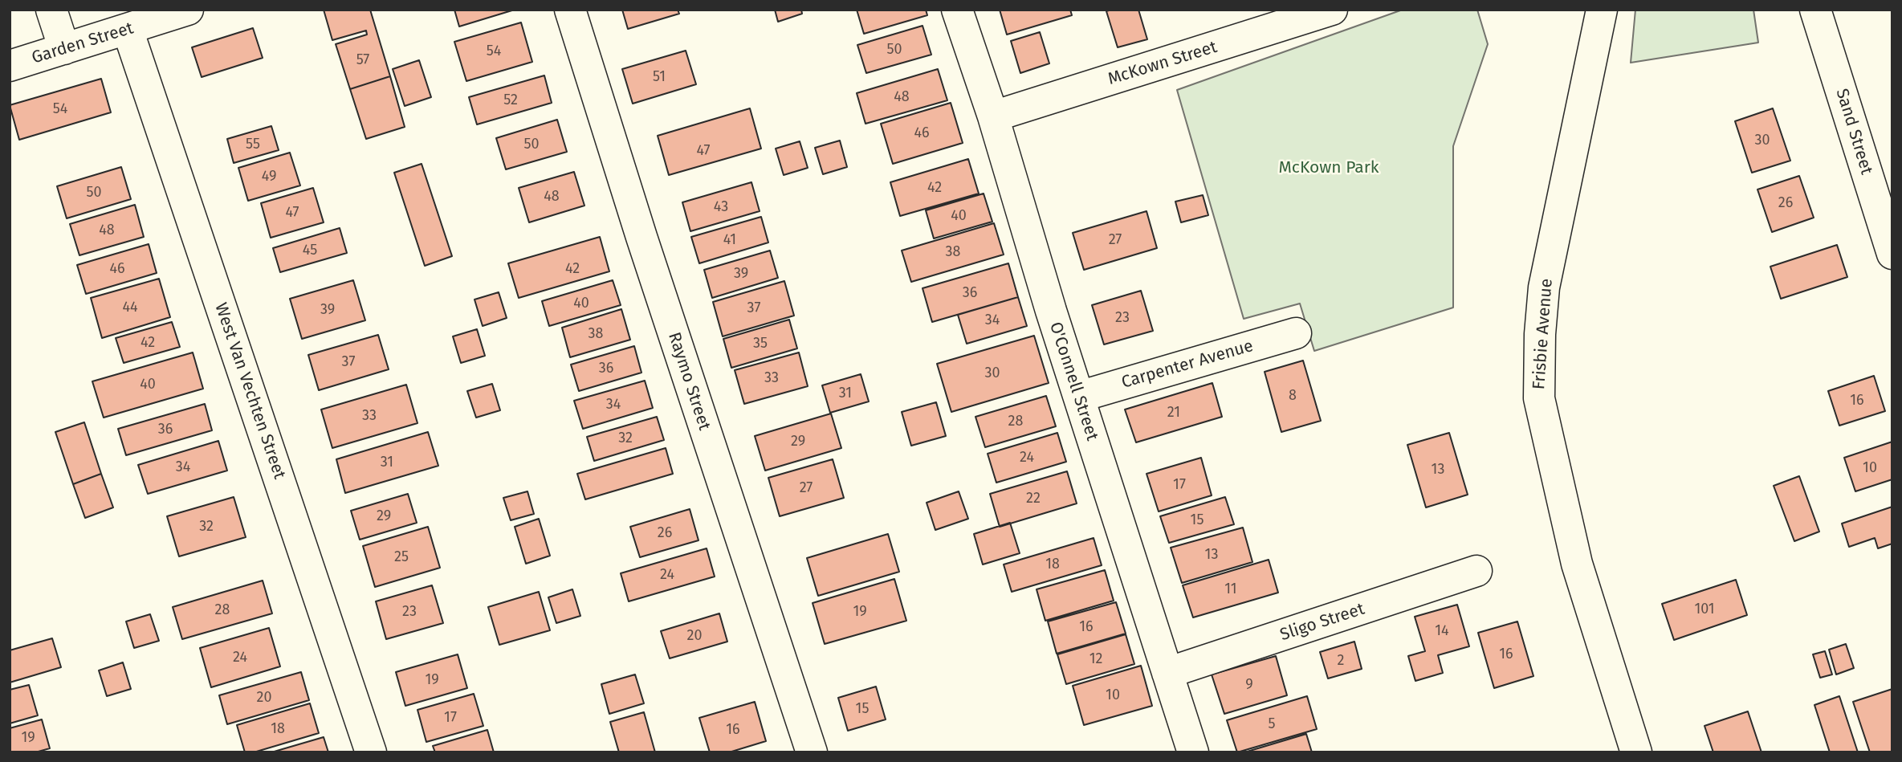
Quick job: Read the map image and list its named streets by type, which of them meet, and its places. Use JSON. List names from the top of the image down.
{
  "streets": {
    "street": [
      "Garden Street",
      "McKown Street",
      "Sand Street",
      "Frisbie Avenue",
      "Carpenter Avenue",
      "Raymo Street",
      "O'Connell Street",
      "West Van Vechten Street",
      "Sligo Street"
    ]
  },
  "crossings": [
    ["Garden Street", "West Van Vechten Street"],
    ["McKown Street", "O'Connell Street"],
    ["Carpenter Avenue", "O'Connell Street"],
    ["O'Connell Street", "Sligo Street"]
  ],
  "parks": ["McKown Park"],
  "house_numbers": [
    "50",
    "54",
    "57",
    "51",
    "48",
    "52",
    "54",
    "46",
    "30",
    "55",
    "50",
    "47",
    "49",
    "42",
    "50",
    "48",
    "26",
    "43",
    "47",
    "40",
    "48",
    "41",
    "27",
    "45",
    "38",
    "46",
    "42",
    "39",
    "36",
    "40",
    "44",
    "37",
    "39",
    "23",
    "34",
    "38",
    "42",
    "35",
    "37",
    "36",
    "30",
    "33",
    "40",
    "31",
    "8",
    "16",
    "34",
    "21",
    "33",
    "28",
    "36",
    "32",
    "29",
    "24",
    "31",
    "34",
    "10",
    "13",
    "17",
    "27",
    "22",
    "29",
    "15",
    "32",
    "26",
    "13",
    "25",
    "18",
    "24",
    "11",
    "101",
    "28",
    "23",
    "19",
    "16",
    "14",
    "20",
    "16",
    "24",
    "12",
    "2",
    "19",
    "9",
    "10",
    "20",
    "15",
    "17",
    "5",
    "18",
    "16",
    "19"
  ]
}
